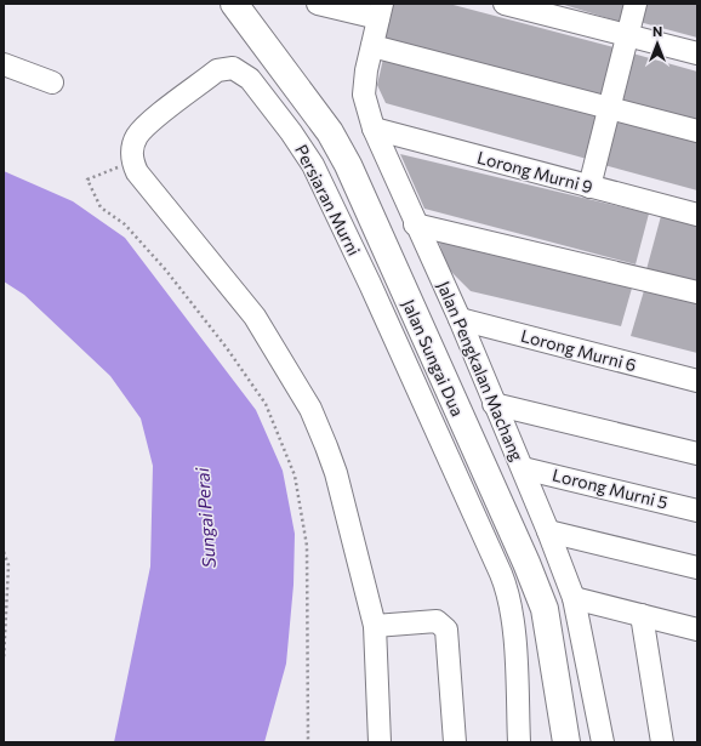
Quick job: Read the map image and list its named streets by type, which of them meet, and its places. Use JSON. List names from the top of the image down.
{
  "streets": {
    "main road": ["Jalan Sungai Dua"],
    "street": [
      "Lorong Murni 9",
      "Persiaran Murni",
      "Lorong Murni 6",
      "Jalan Pengkalan Machang",
      "Lorong Murni 5"
    ]
  },
  "crossings": [
    ["Lorong Murni 9", "Jalan Pengkalan Machang"],
    ["Lorong Murni 6", "Jalan Pengkalan Machang"],
    ["Jalan Pengkalan Machang", "Lorong Murni 5"]
  ],
  "water": ["Sungai Perai"],
  "north": "top"
}
